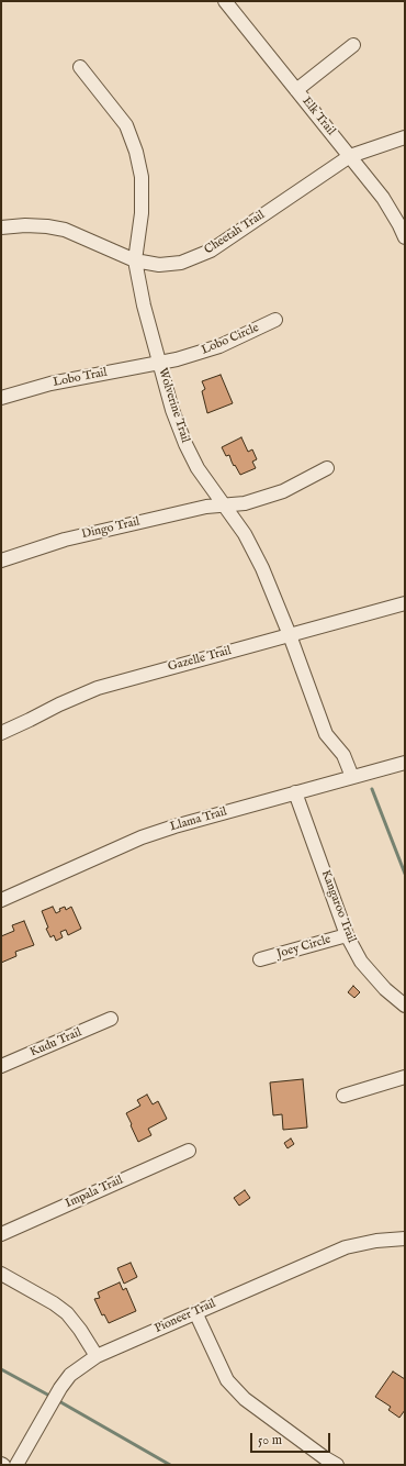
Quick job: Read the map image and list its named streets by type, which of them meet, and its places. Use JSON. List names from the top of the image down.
{
  "streets": {
    "street": [
      "Elk Trail",
      "Cheetah Trail",
      "Lobo Circle",
      "Lobo Trail",
      "Wolverine Trail",
      "Dingo Trail",
      "Gazelle Trail",
      "Llama Trail",
      "Kangaroo Trail",
      "Joey Circle",
      "Kudu Trail",
      "Impala Trail",
      "Pioneer Trail"
    ]
  },
  "crossings": [
    ["Elk Trail", "Cheetah Trail"],
    ["Cheetah Trail", "Wolverine Trail"],
    ["Lobo Circle", "Lobo Trail"],
    ["Lobo Circle", "Wolverine Trail"],
    ["Lobo Trail", "Wolverine Trail"],
    ["Wolverine Trail", "Dingo Trail"],
    ["Wolverine Trail", "Gazelle Trail"],
    ["Wolverine Trail", "Llama Trail"],
    ["Llama Trail", "Kangaroo Trail"],
    ["Kangaroo Trail", "Joey Circle"]
  ],
  "scale_bar": "50 m"
}
